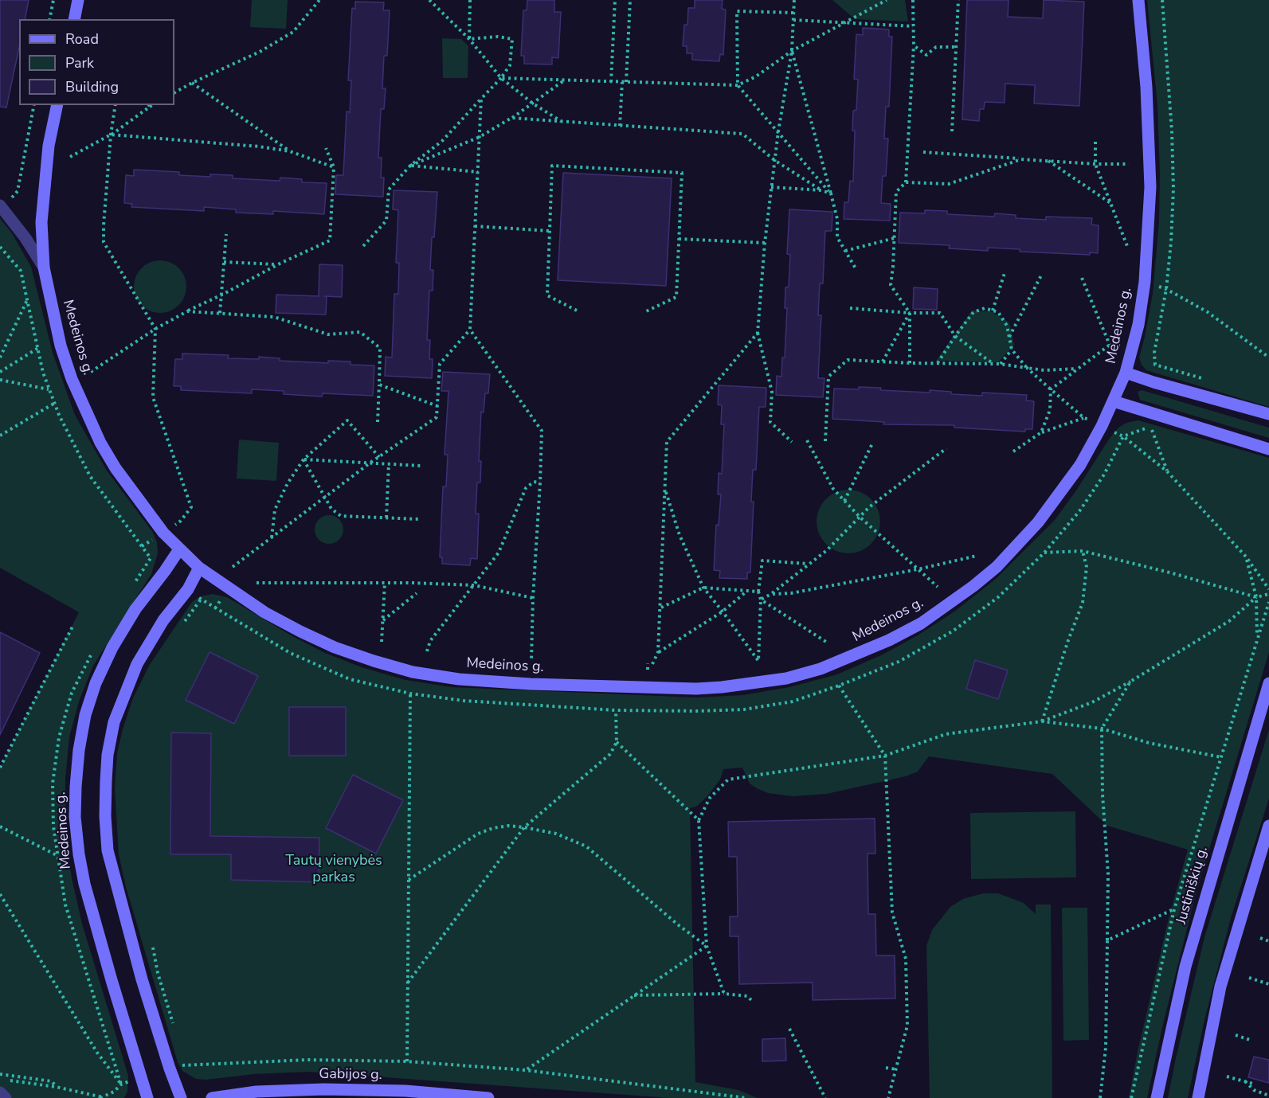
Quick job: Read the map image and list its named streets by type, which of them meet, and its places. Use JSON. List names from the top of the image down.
{
  "streets": {
    "street": ["Medeinos g.", "Justiniškių g.", "Gabijos g."]
  },
  "parks": ["Tautų vienybės parkas"],
  "legend": ["Road", "Park", "Building"]
}
